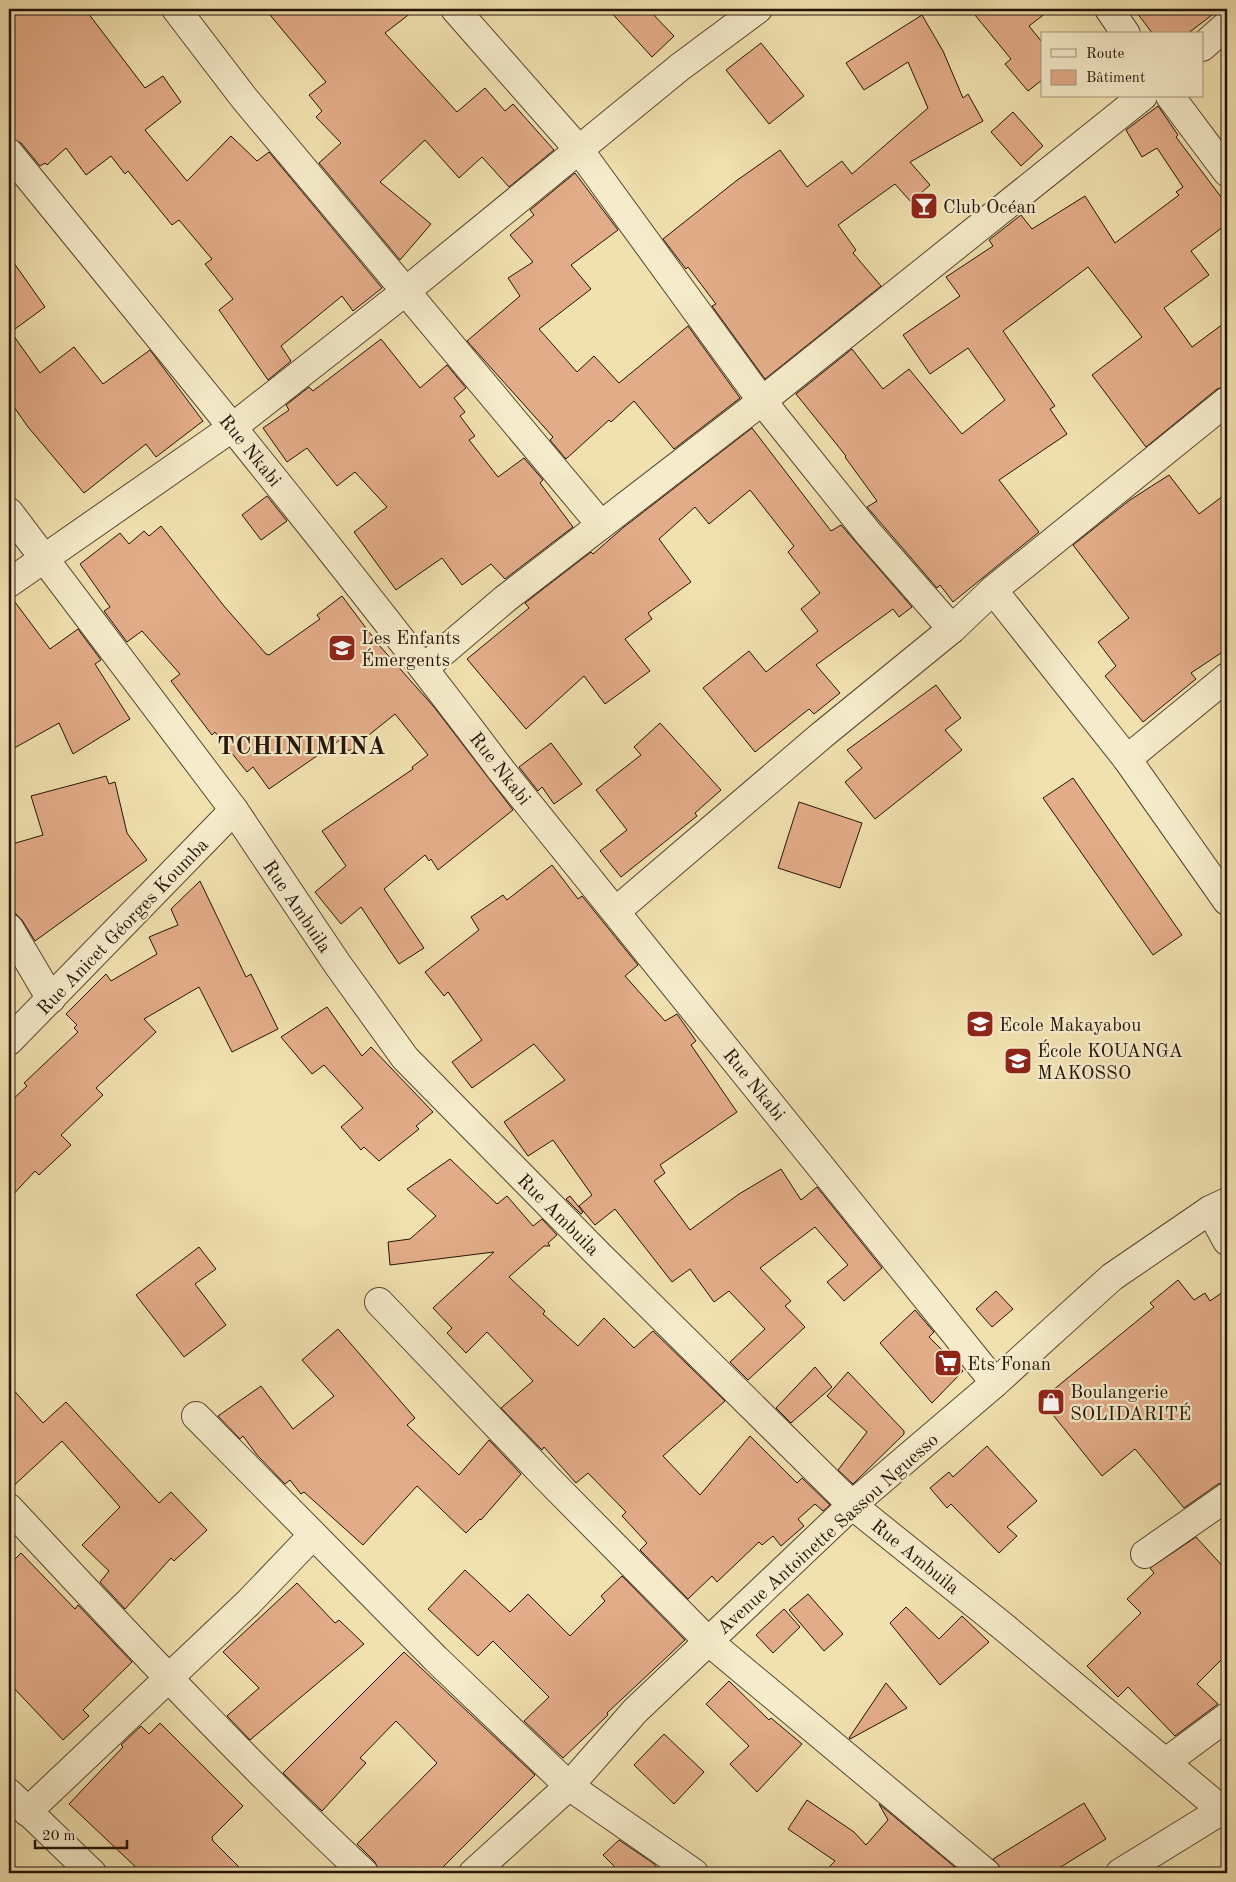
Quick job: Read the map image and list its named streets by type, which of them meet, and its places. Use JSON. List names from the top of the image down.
{
  "streets": {
    "street": [
      "Rue Nkabi",
      "Rue Ambuila",
      "Rue Anicet Géorges Koumba",
      "Avenue Antoinette Sassou Nguesso"
    ]
  },
  "crossings": [
    ["Rue Nkabi", "Avenue Antoinette Sassou Nguesso"],
    ["Rue Ambuila", "Rue Anicet Géorges Koumba"],
    ["Rue Ambuila", "Avenue Antoinette Sassou Nguesso"]
  ],
  "districts": ["TCHINIMINA"],
  "places": {
    "bar": ["Club Océan"],
    "school or university": ["Les Enfants Émergents", "Ecole Makayabou", "École KOUANGA MAKOSSO"],
    "supermarket": ["Ets Fonan"],
    "shop": ["Boulangerie SOLIDARITÉ"]
  },
  "legend": ["Route", "Bâtiment"],
  "scale_bar": "20 m"
}
